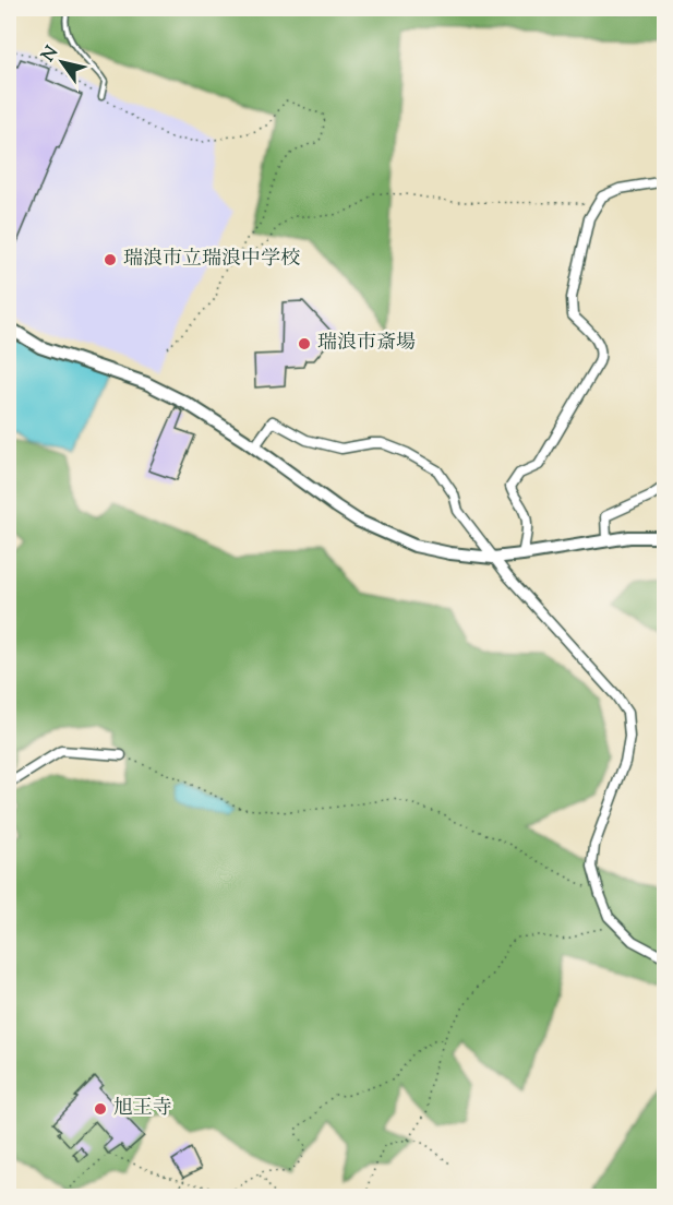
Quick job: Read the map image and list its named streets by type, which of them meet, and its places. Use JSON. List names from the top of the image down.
{
  "places": ["瑞浪市立瑞浪中学校", "瑞浪市斎場", "旭王寺"],
  "north": "top left"
}
